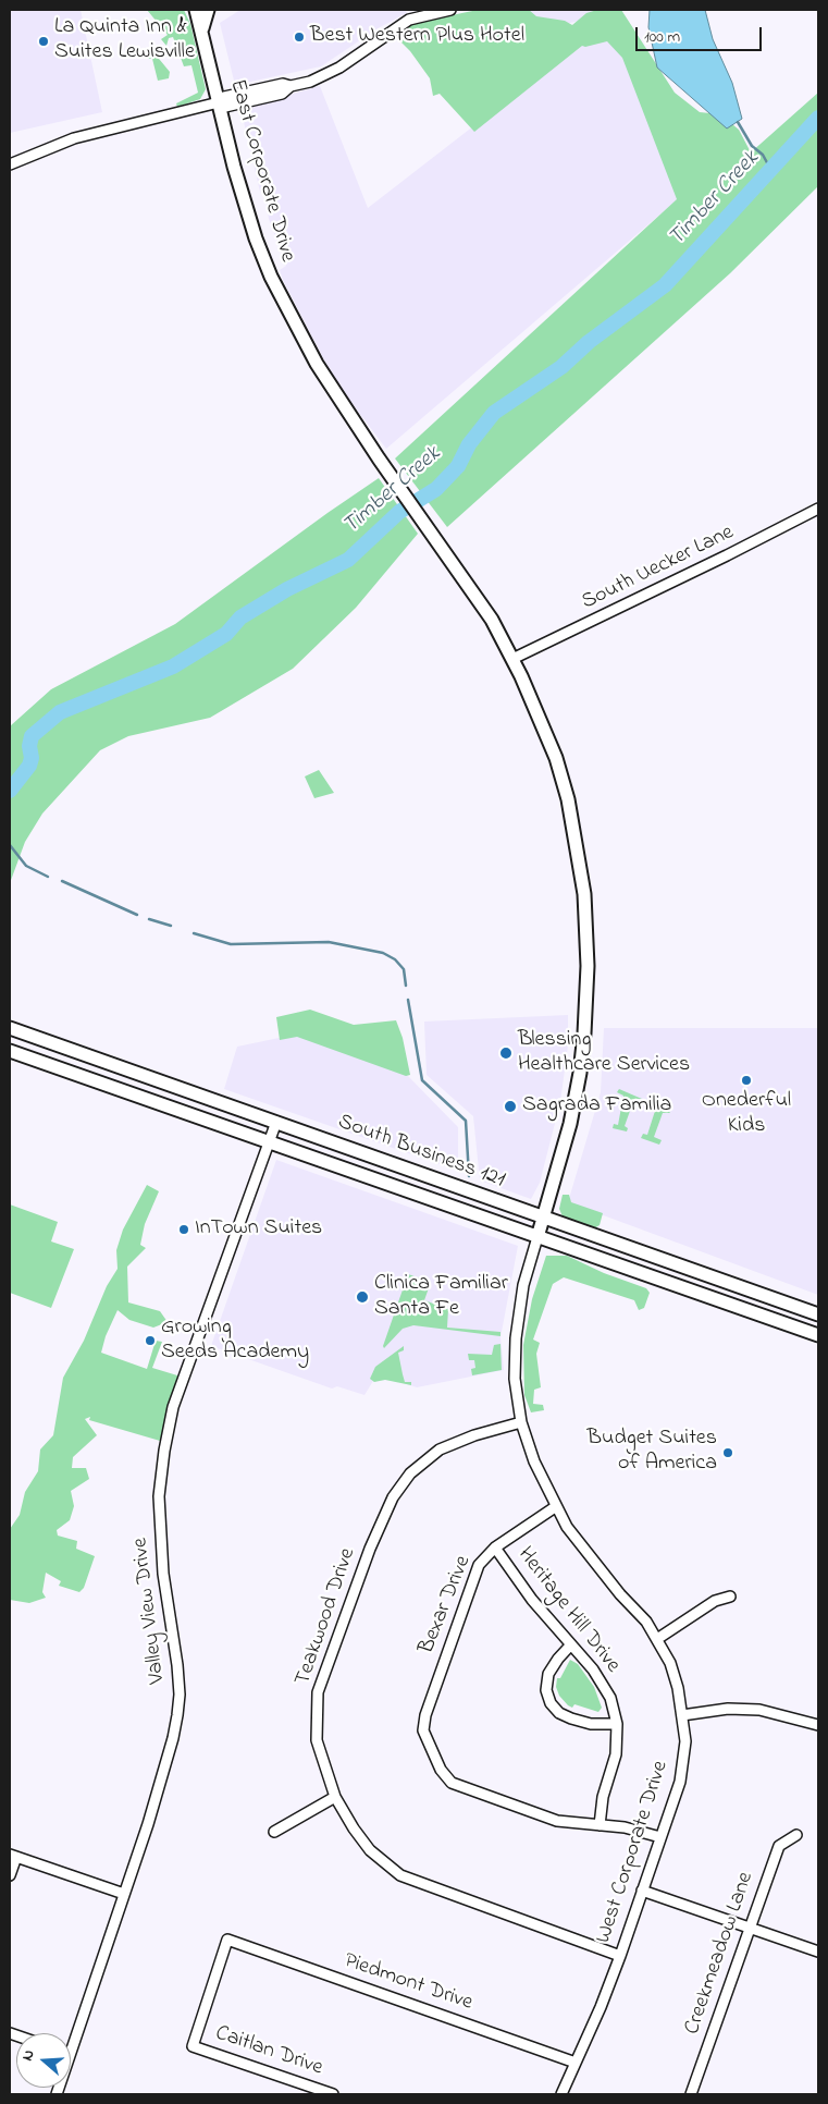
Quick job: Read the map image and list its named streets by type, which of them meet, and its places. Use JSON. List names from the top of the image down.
{
  "streets": {
    "main road": ["East Corporate Drive", "South Business 121"],
    "street": [
      "South Uecker Lane",
      "Bexar Drive",
      "Valley View Drive",
      "Heritage Hill Drive",
      "Teakwood Drive",
      "West Corporate Drive",
      "Creekmeadow Lane",
      "Piedmont Drive",
      "Caitlan Drive"
    ]
  },
  "crossings": [
    ["East Corporate Drive", "South Uecker Lane"],
    ["East Corporate Drive", "South Business 121"],
    ["East Corporate Drive", "West Corporate Drive"],
    ["South Business 121", "Valley View Drive"],
    ["South Business 121", "West Corporate Drive"],
    ["Bexar Drive", "Heritage Hill Drive"],
    ["Bexar Drive", "West Corporate Drive"],
    ["Teakwood Drive", "West Corporate Drive"],
    ["West Corporate Drive", "Piedmont Drive"],
    ["Piedmont Drive", "Caitlan Drive"]
  ],
  "water": ["Timber Creek"],
  "places": [
    "Best Western Plus Hotel",
    "La Quinta Inn & Suites Lewisville",
    "Blessing Healthcare Services",
    "Onederful Kids",
    "Sagrada Familia",
    "InTown Suites",
    "Clinica Familiar Santa Fe",
    "Growing Seeds Academy",
    "Budget Suites of America"
  ],
  "scale_bar": "100 m",
  "north": "left"
}
